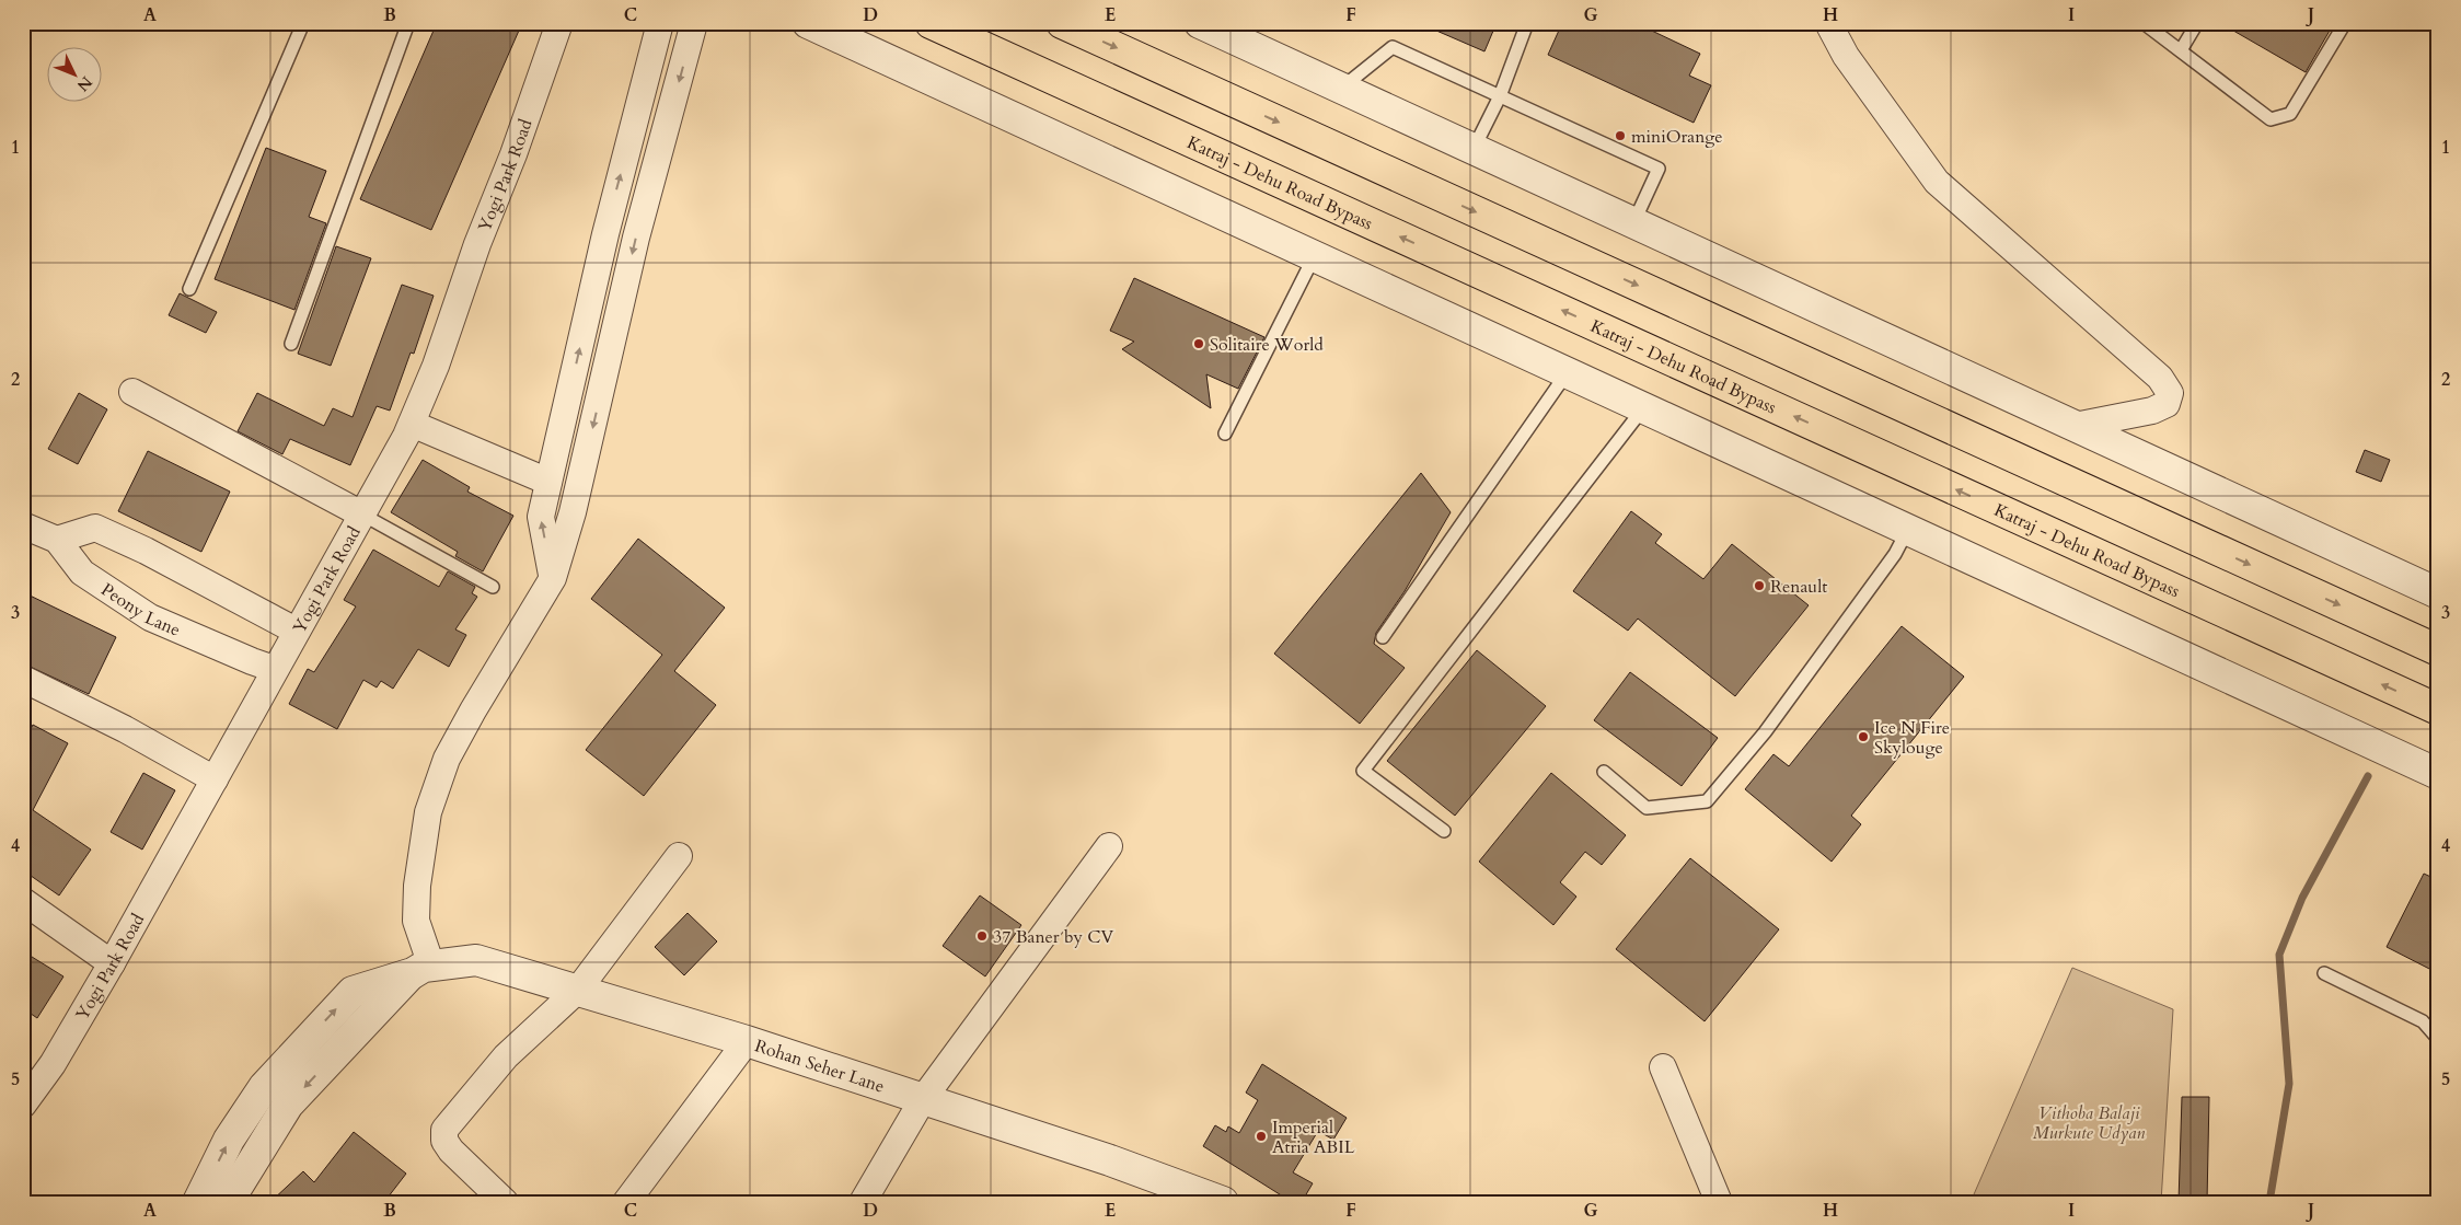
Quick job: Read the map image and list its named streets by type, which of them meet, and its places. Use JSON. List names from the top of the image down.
{
  "streets": {
    "highway": ["Katraj - Dehu Road Bypass"],
    "street": ["Yogi Park Road", "Peony Lane", "Rohan Seher Lane"]
  },
  "crossings": [
    ["Yogi Park Road", "Peony Lane"]
  ],
  "parks": ["Vithoba Balaji Murkute Udyan"],
  "places": [
    "miniOrange",
    "Solitaire World",
    "Renault",
    "Ice N Fire Skylouge",
    "37 Baner by CV",
    "Imperial Atria ABIL"
  ],
  "north": "bottom right",
  "grid": {
    "columns": [
      "A",
      "B",
      "C",
      "D",
      "E",
      "F",
      "G",
      "H",
      "I",
      "J"
    ],
    "rows": [
      "1",
      "2",
      "3",
      "4",
      "5"
    ]
  }
}
